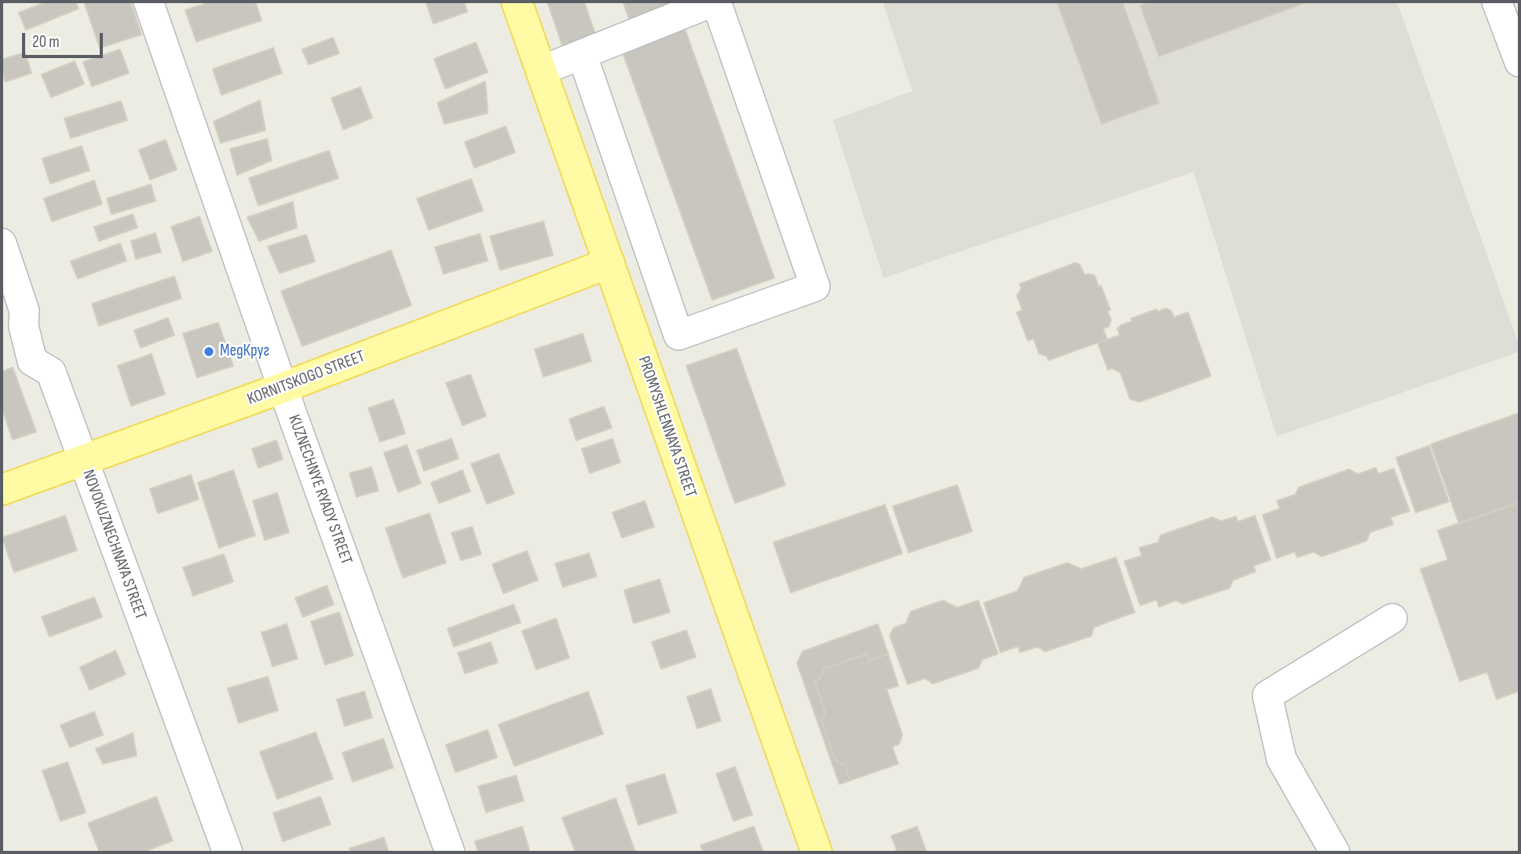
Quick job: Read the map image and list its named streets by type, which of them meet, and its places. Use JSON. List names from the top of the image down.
{
  "streets": {
    "main road": ["KORNITSKOGO STREET", "PROMYSHLENNAYA STREET"],
    "street": ["KUZNECHNYE RYADY STREET", "NOVOKUZNECHNAYA STREET"]
  },
  "crossings": [
    ["KORNITSKOGO STREET", "PROMYSHLENNAYA STREET"],
    ["KORNITSKOGO STREET", "KUZNECHNYE RYADY STREET"],
    ["KORNITSKOGO STREET", "NOVOKUZNECHNAYA STREET"]
  ],
  "places": ["МедКруг"],
  "scale_bar": "20 m"
}
